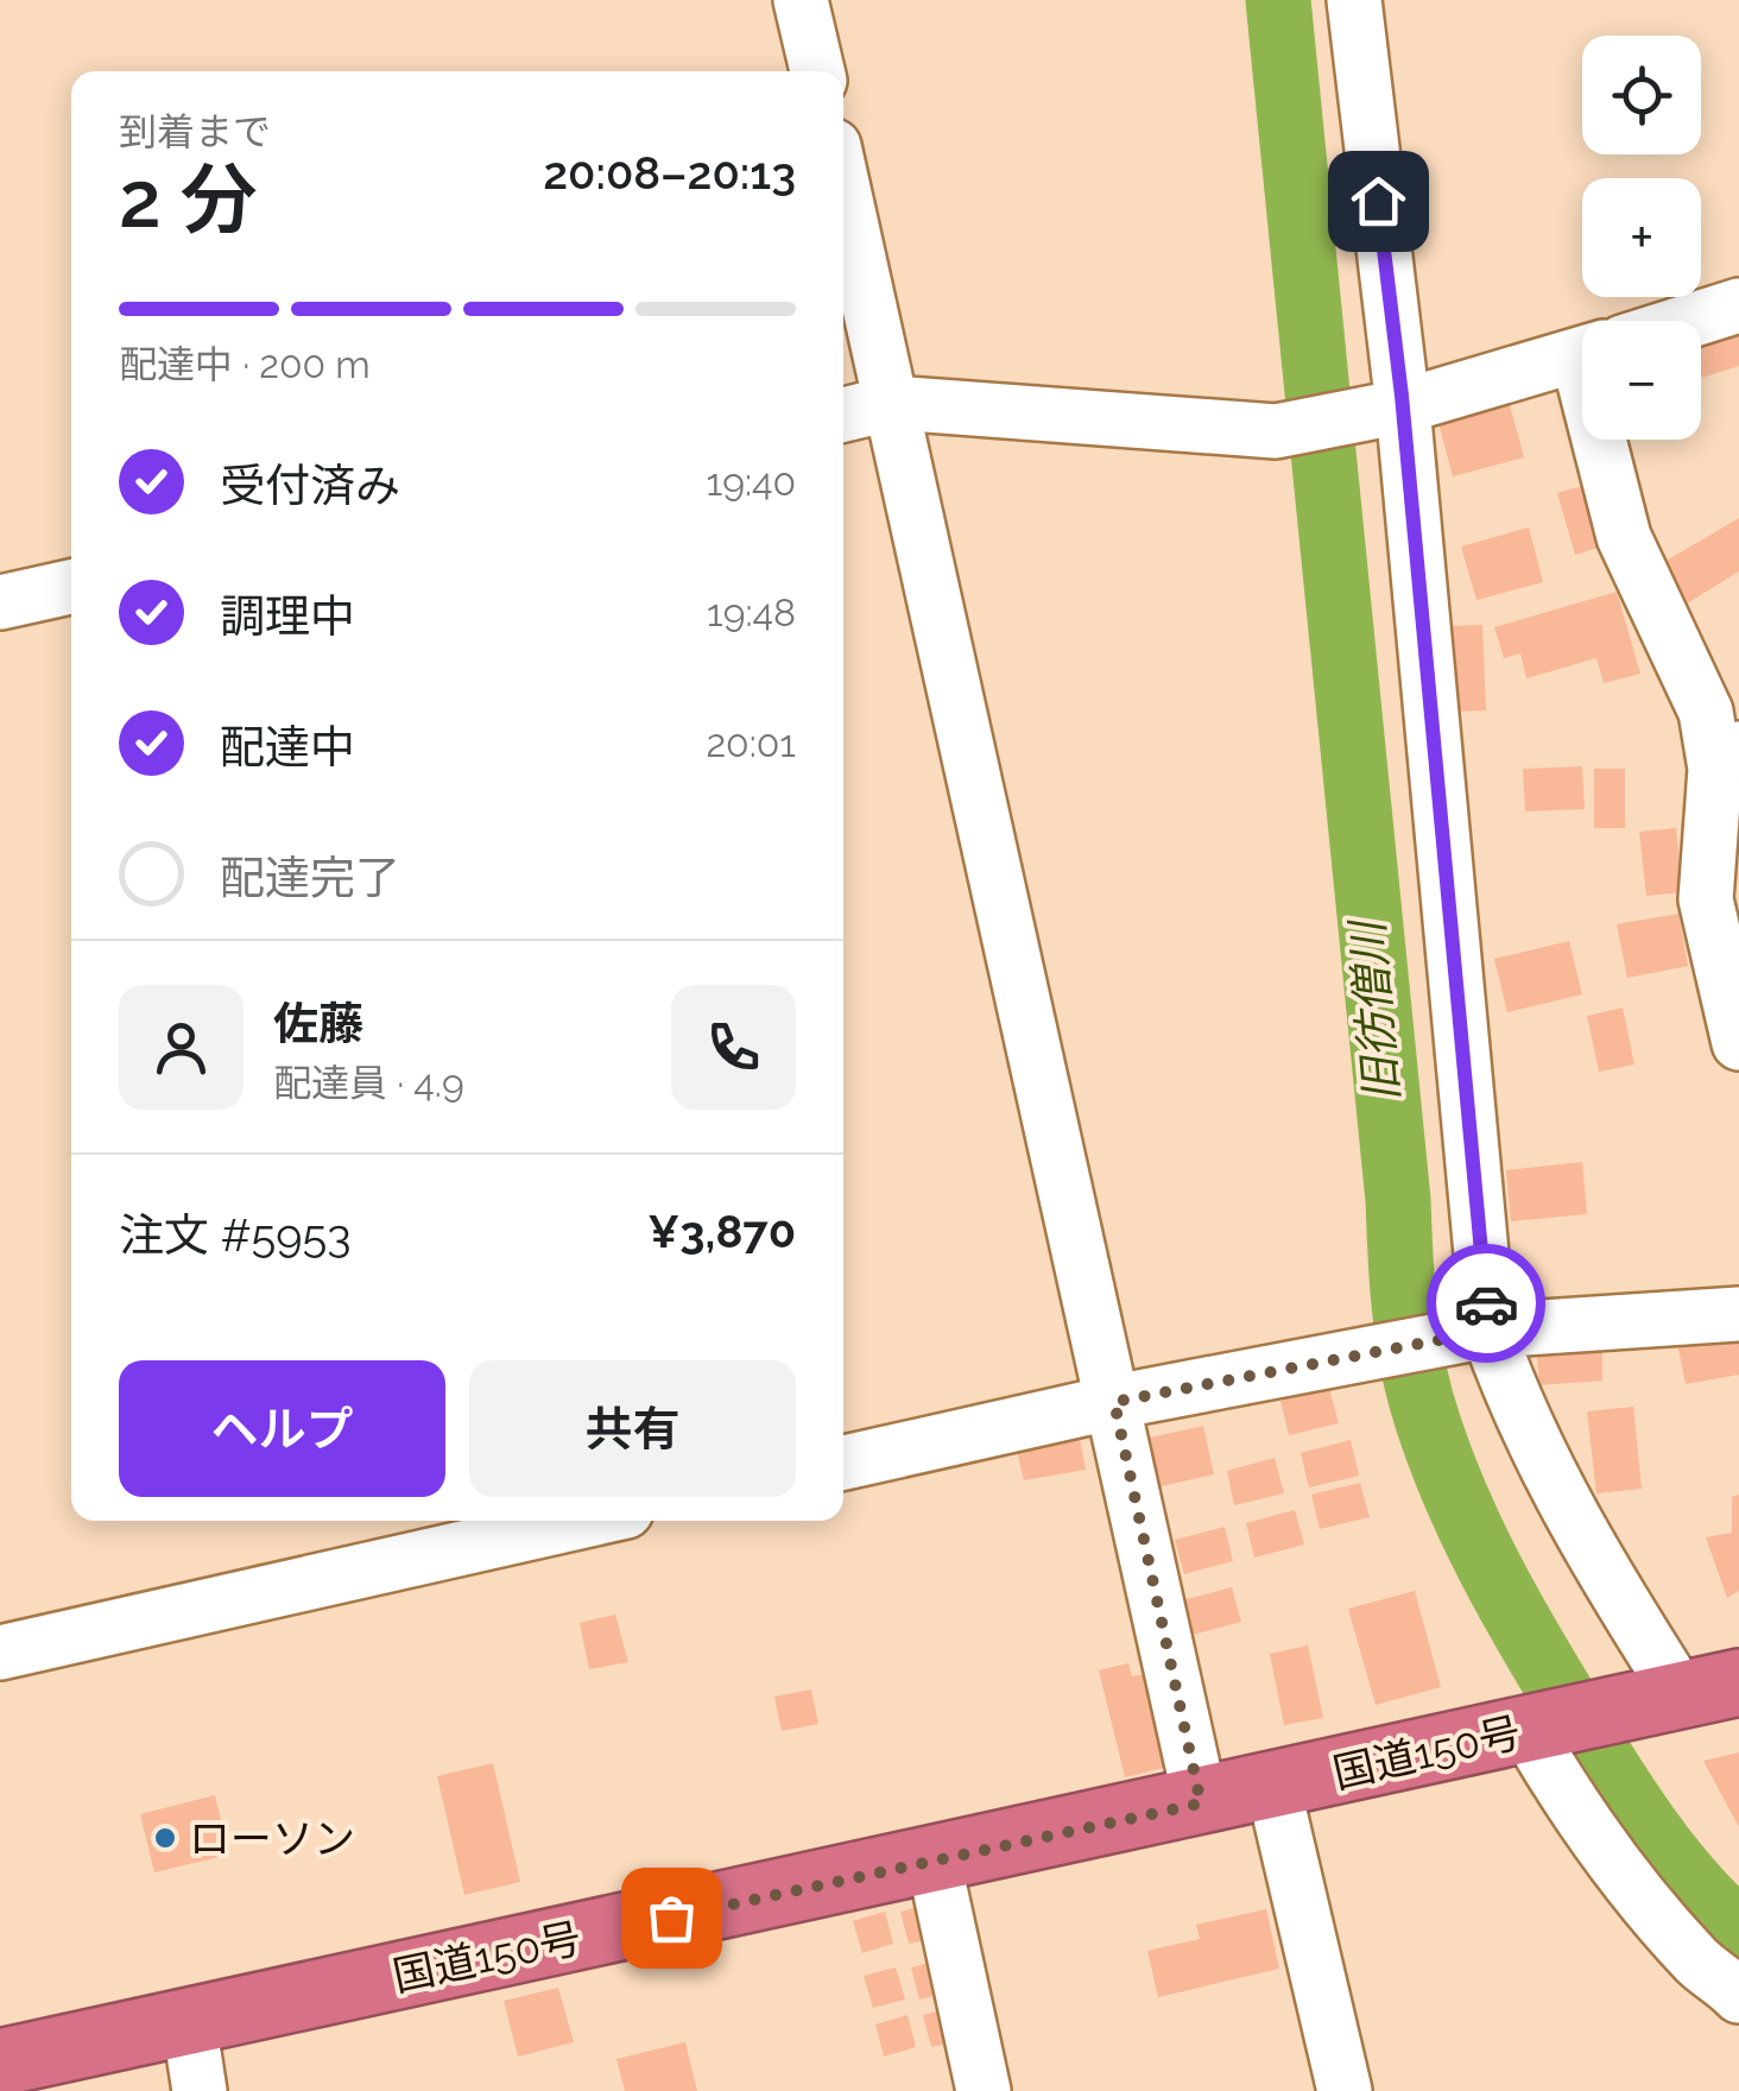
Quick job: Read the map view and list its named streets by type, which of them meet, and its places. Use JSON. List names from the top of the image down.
{
  "streets": {
    "highway": ["国道150号"]
  },
  "water": ["旧彷僧川"],
  "places": ["ローソン"],
  "page": {
    "map_buttons": ["+", "−"],
    "heading": ["2 分", "到着まで", "20:08–20:13"],
    "panel": [
      "佐藤",
      "配達員 · 4.9",
      "注文 #5953",
      "¥3,870"
    ],
    "bar": "配達中 · 200 m",
    "list": [
      ["受付済み", "19:40"],
      ["調理中", "19:48"],
      ["配達中", "20:01"],
      "配達完了"
    ],
    "buttons": ["ヘルプ", "共有"]
  }
}
